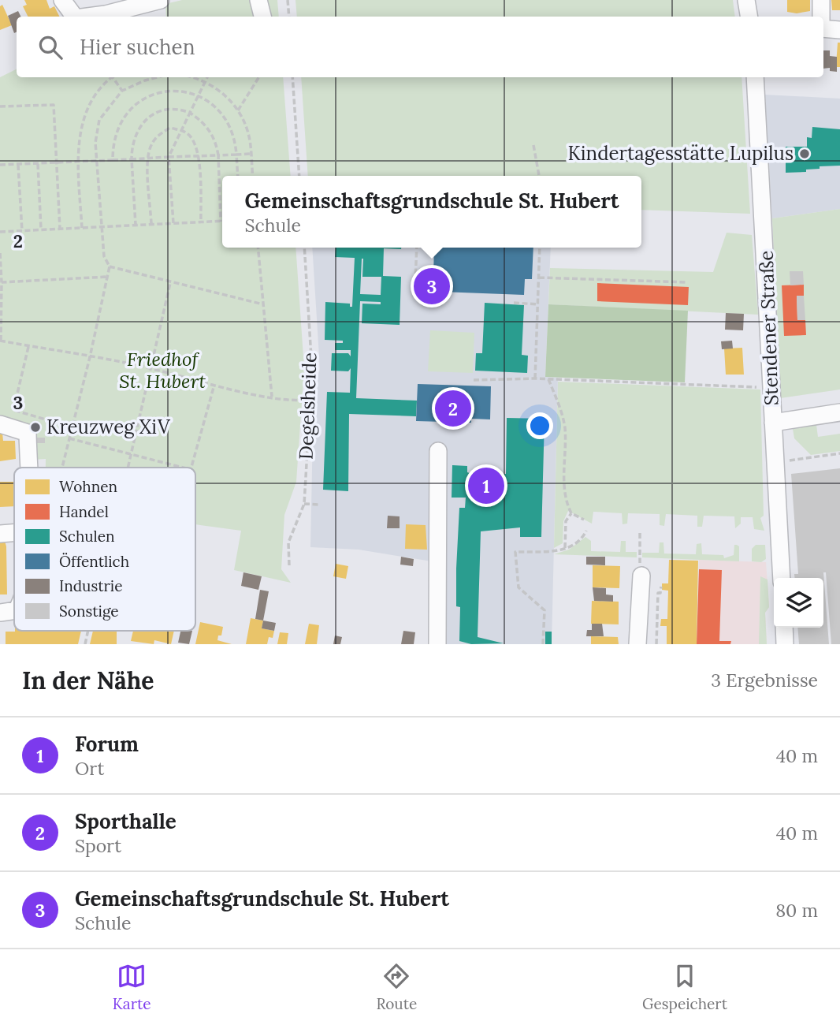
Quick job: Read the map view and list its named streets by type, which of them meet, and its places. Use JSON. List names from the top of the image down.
{
  "streets": {
    "street": ["Stendener Straße"],
    "path": ["Degelsheide"]
  },
  "parks": ["Friedhof St. Hubert"],
  "places": ["Kindertagesstätte Lupilus", "Kreuzweg XiV"],
  "legend": [
    "Wohnen",
    "Handel",
    "Schulen",
    "Öffentlich",
    "Industrie",
    "Sonstige"
  ],
  "page": {
    "search": "Hier suchen",
    "popup": ["Gemeinschaftsgrundschule St. Hubert", "Schule"],
    "pins": ["3", "2", "1"],
    "heading": ["In der Nähe", "3 Ergebnisse"],
    "list": [
      {
        "mark": "1",
        "name": "Forum",
        "note": "Ort",
        "value": "40 m"
      },
      {
        "mark": "2",
        "name": "Sporthalle",
        "note": "Sport",
        "value": "40 m"
      },
      {
        "mark": "3",
        "name": "Gemeinschaftsgrundschule St. Hubert",
        "note": "Schule",
        "value": "80 m"
      }
    ],
    "nav": ["Karte", "Route", "Gespeichert"]
  },
  "grid": {
    "rows": ["2", "3"]
  }
}
